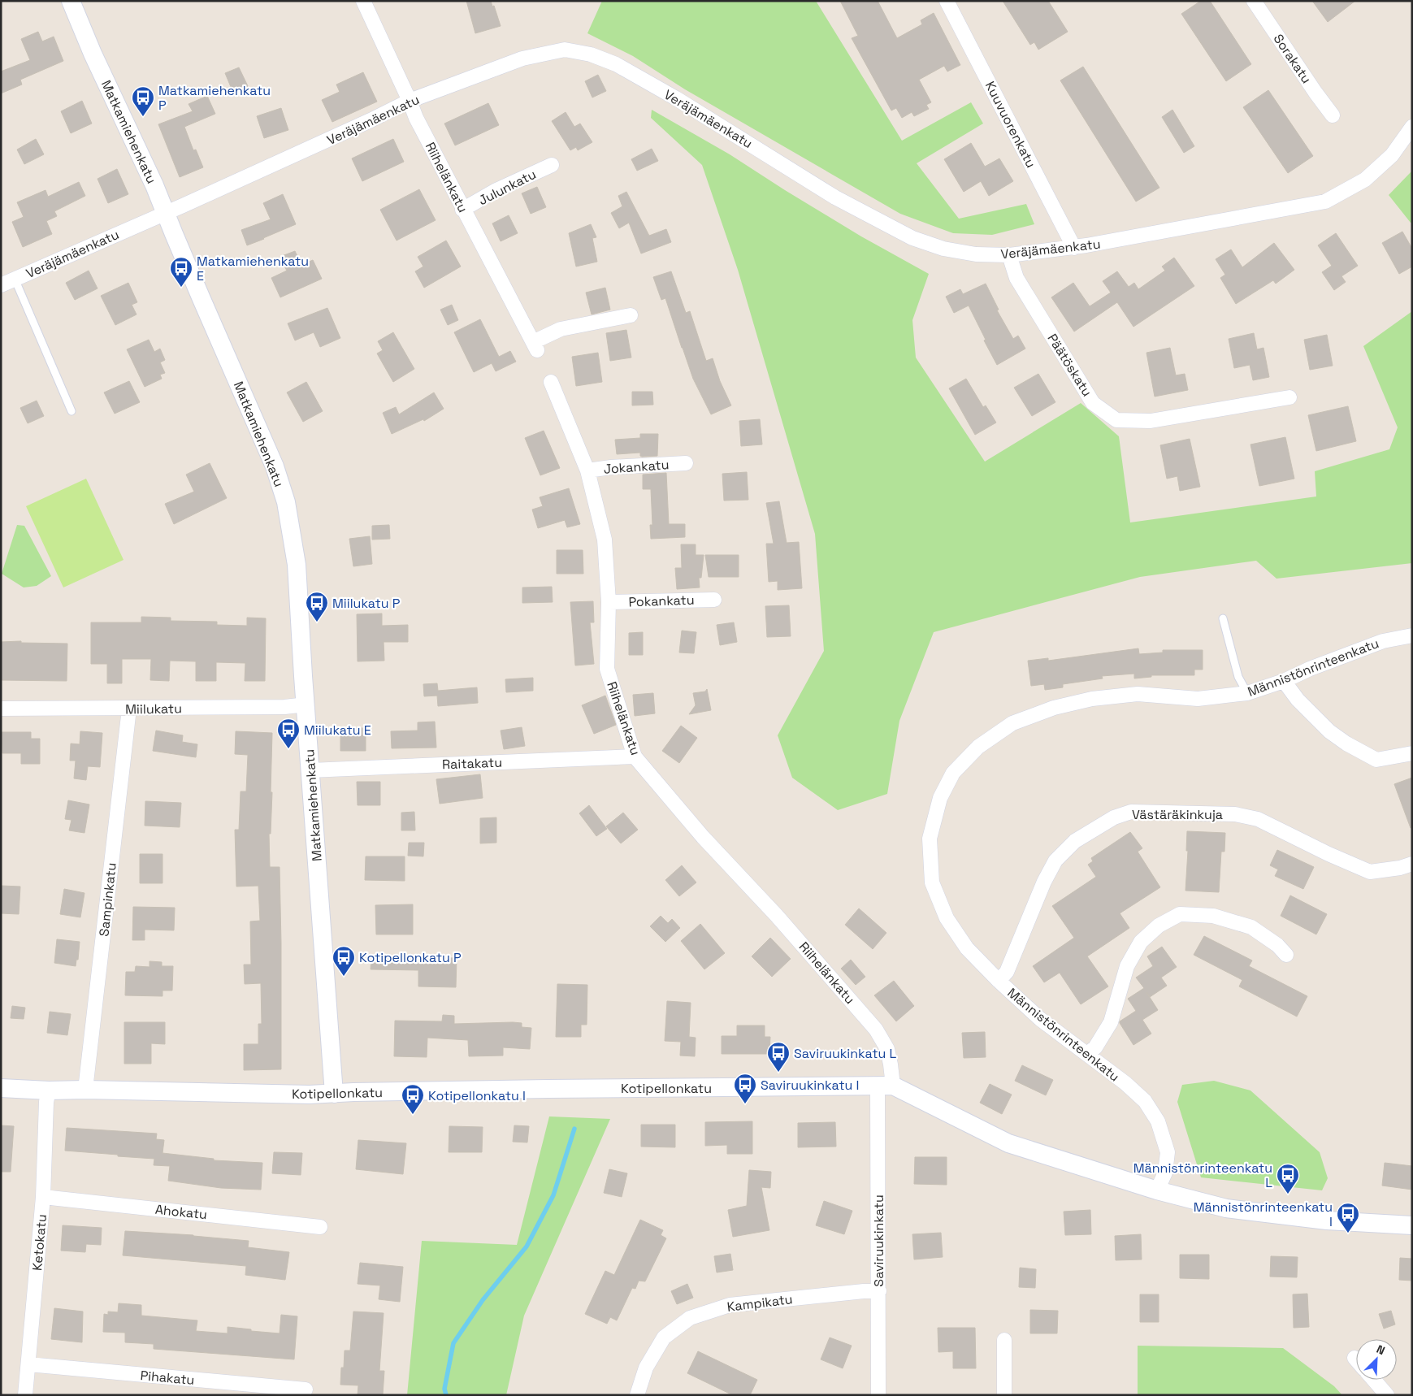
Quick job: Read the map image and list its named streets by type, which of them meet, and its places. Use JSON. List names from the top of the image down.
{
  "streets": {
    "street": [
      "Sorakatu",
      "Veräjämäenkatu",
      "Kuuvuorenkatu",
      "Matkamiehenkatu",
      "Riihelänkatu",
      "Julunkatu",
      "Päätöskatu",
      "Jokankatu",
      "Pokankatu",
      "Männistönrinteenkatu",
      "Miilukatu",
      "Raitakatu",
      "Västäräkinkuja",
      "Sampinkatu",
      "Kotipellonkatu",
      "Ahokatu",
      "Saviruukinkatu",
      "Ketokatu",
      "Kampikatu",
      "Pihakatu"
    ]
  },
  "crossings": [
    ["Veräjämäenkatu", "Kuuvuorenkatu"],
    ["Veräjämäenkatu", "Matkamiehenkatu"],
    ["Veräjämäenkatu", "Riihelänkatu"],
    ["Veräjämäenkatu", "Päätöskatu"],
    ["Matkamiehenkatu", "Miilukatu"],
    ["Matkamiehenkatu", "Raitakatu"],
    ["Matkamiehenkatu", "Kotipellonkatu"],
    ["Riihelänkatu", "Julunkatu"],
    ["Riihelänkatu", "Jokankatu"],
    ["Riihelänkatu", "Pokankatu"],
    ["Riihelänkatu", "Raitakatu"],
    ["Riihelänkatu", "Kotipellonkatu"],
    ["Riihelänkatu", "Saviruukinkatu"],
    ["Männistönrinteenkatu", "Västäräkinkuja"],
    ["Miilukatu", "Sampinkatu"],
    ["Sampinkatu", "Kotipellonkatu"],
    ["Kotipellonkatu", "Saviruukinkatu"],
    ["Kotipellonkatu", "Ketokatu"],
    ["Ahokatu", "Ketokatu"],
    ["Saviruukinkatu", "Kampikatu"],
    ["Ketokatu", "Pihakatu"]
  ],
  "places": {
    "bus stop": [
      "Matkamiehenkatu P",
      "Matkamiehenkatu E",
      "Miilukatu P",
      "Miilukatu E",
      "Kotipellonkatu P",
      "Saviruukinkatu L",
      "Saviruukinkatu I",
      "Kotipellonkatu I",
      "Männistönrinteenkatu L",
      "Männistönrinteenkatu I"
    ]
  },
  "north": "top right"
}
